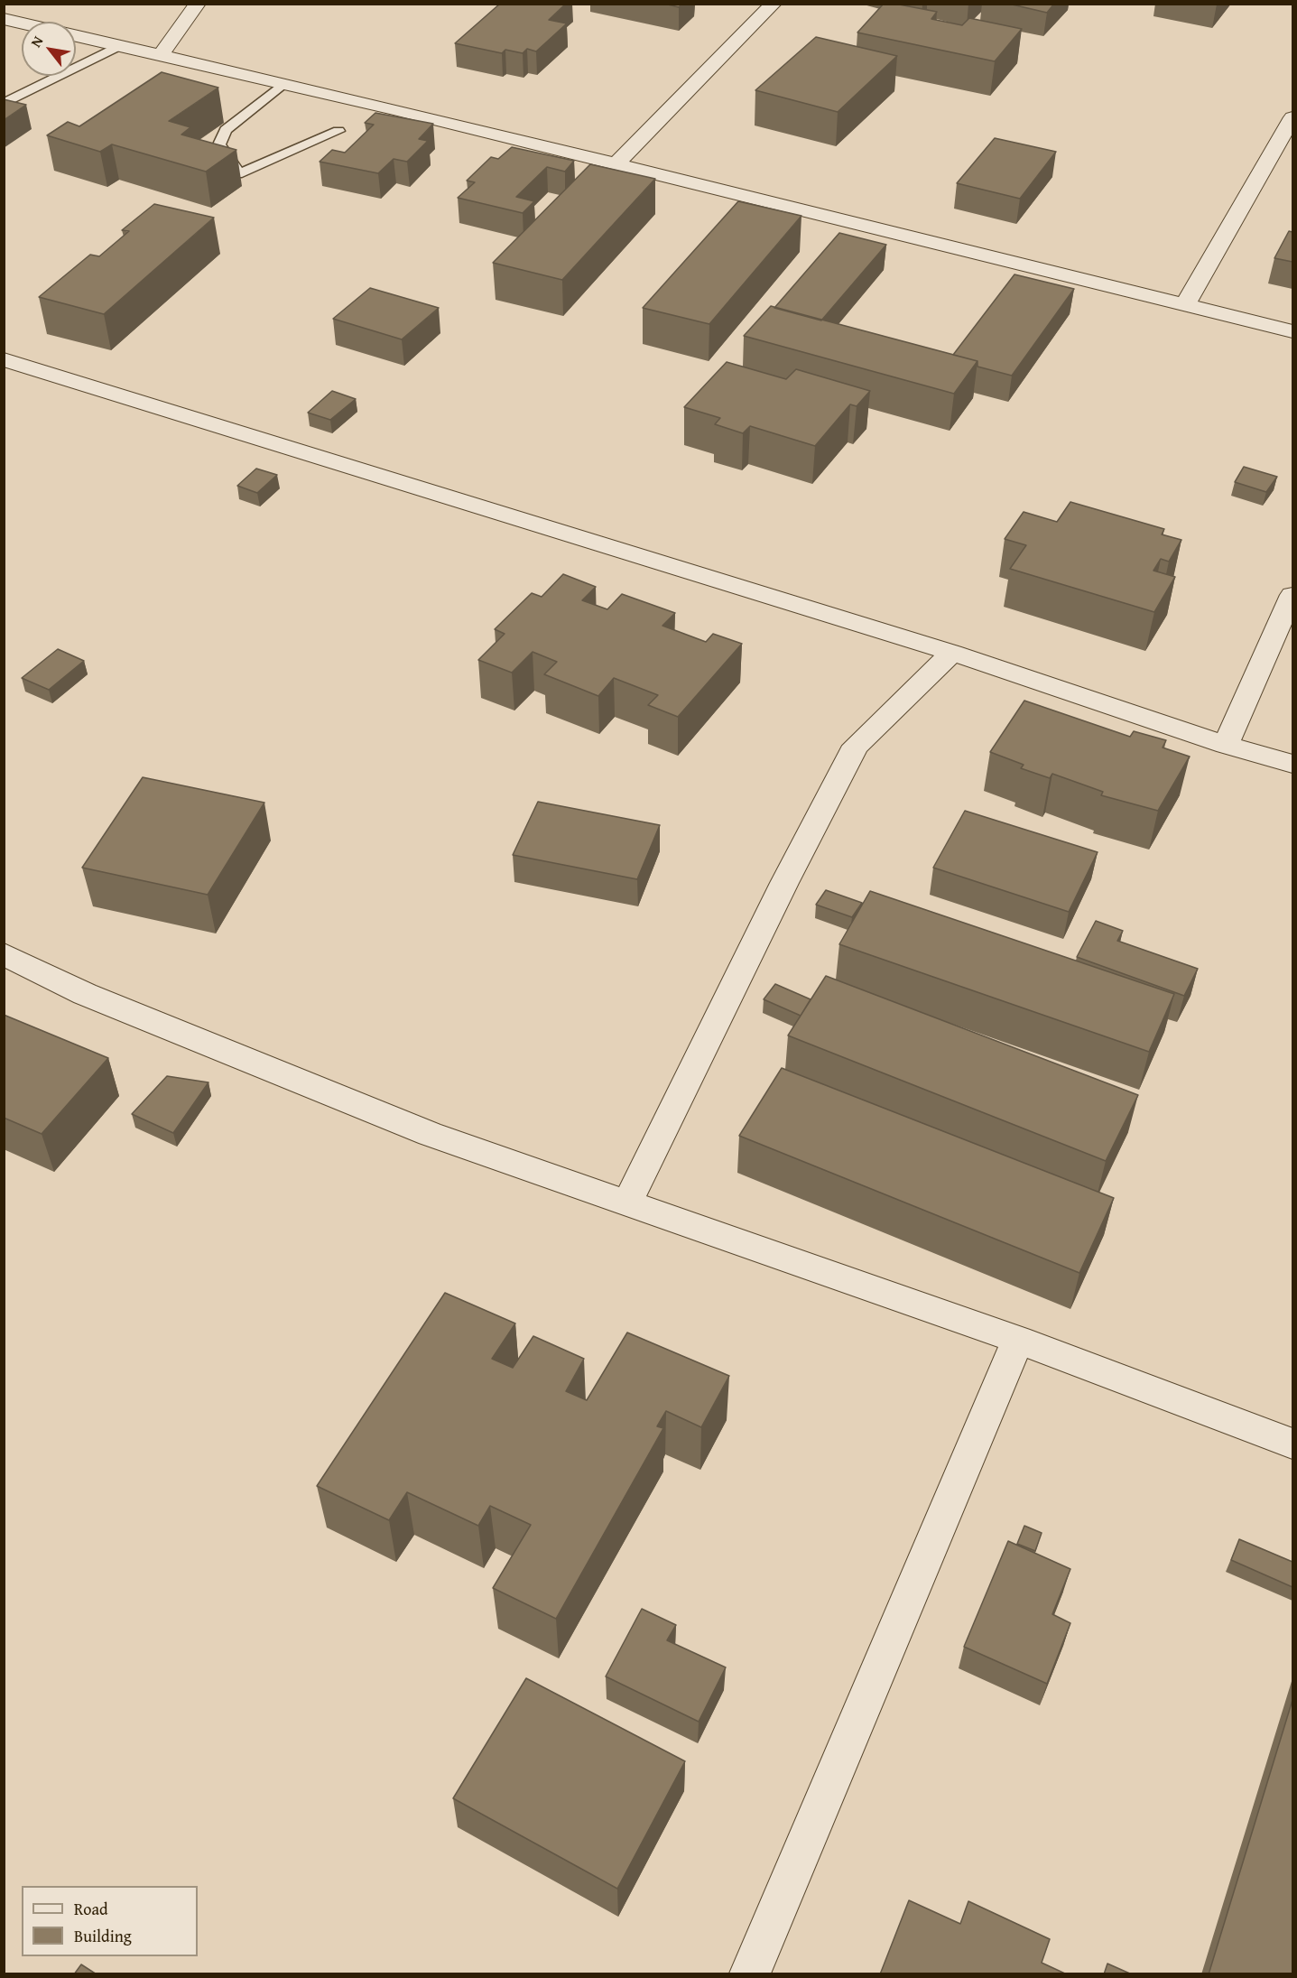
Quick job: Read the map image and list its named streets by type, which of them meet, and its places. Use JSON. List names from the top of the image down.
{
  "legend": ["Road", "Building"],
  "north": "top left"
}
